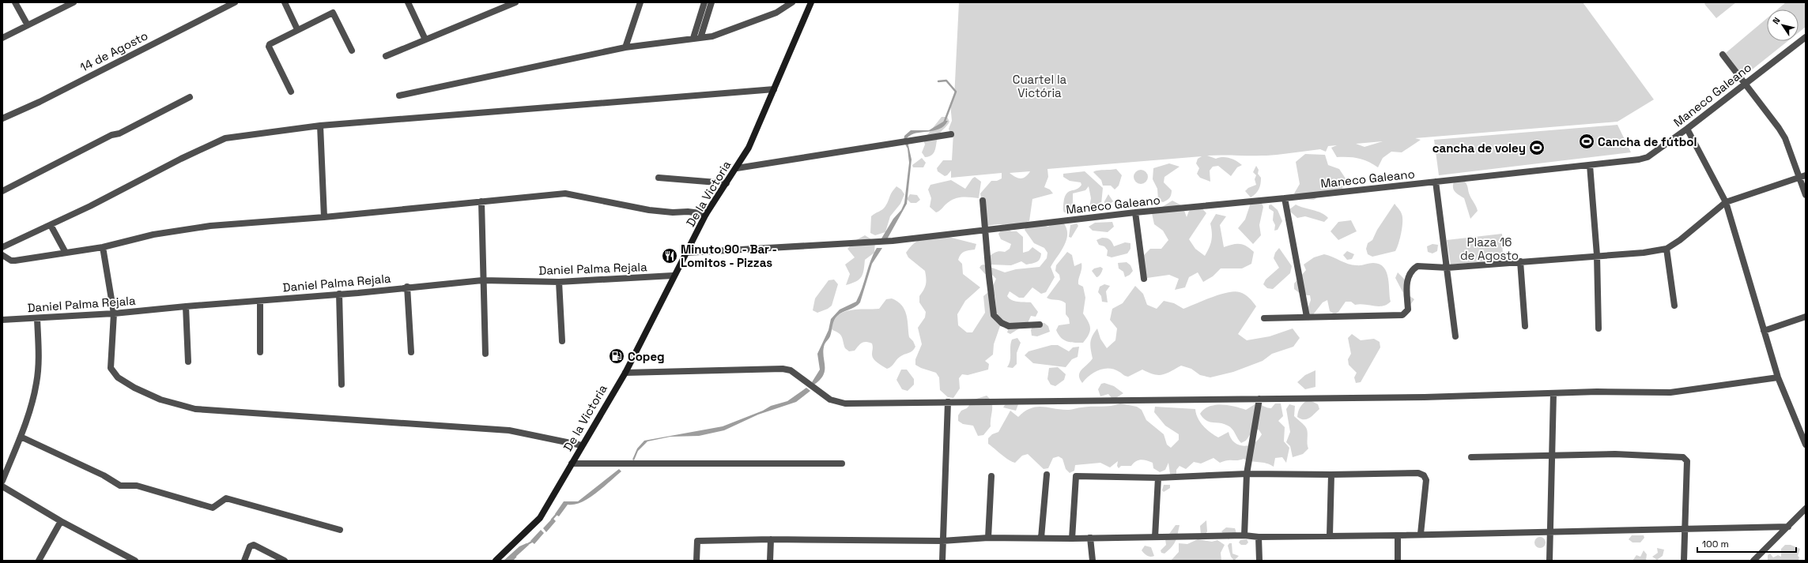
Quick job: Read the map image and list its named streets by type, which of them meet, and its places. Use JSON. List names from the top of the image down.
{
  "streets": {
    "main road": ["De la Victoria"],
    "street": ["14 de Agosto", "Maneco Galeano", "Daniel Palma Rejala"]
  },
  "crossings": [
    ["Maneco Galeano", "De la Victoria"],
    ["De la Victoria", "Daniel Palma Rejala"]
  ],
  "parks": ["Cuartel la Victória", "Plaza 16 de Agosto"],
  "places": {
    "sports": ["Cancha de fútbol", "cancha de voley"],
    "restaurant": ["Minuto 90 - Bar - Lomitos - Pizzas"],
    "fuel station": ["Copeg"]
  },
  "scale_bar": "100 m",
  "north": "top left"
}
